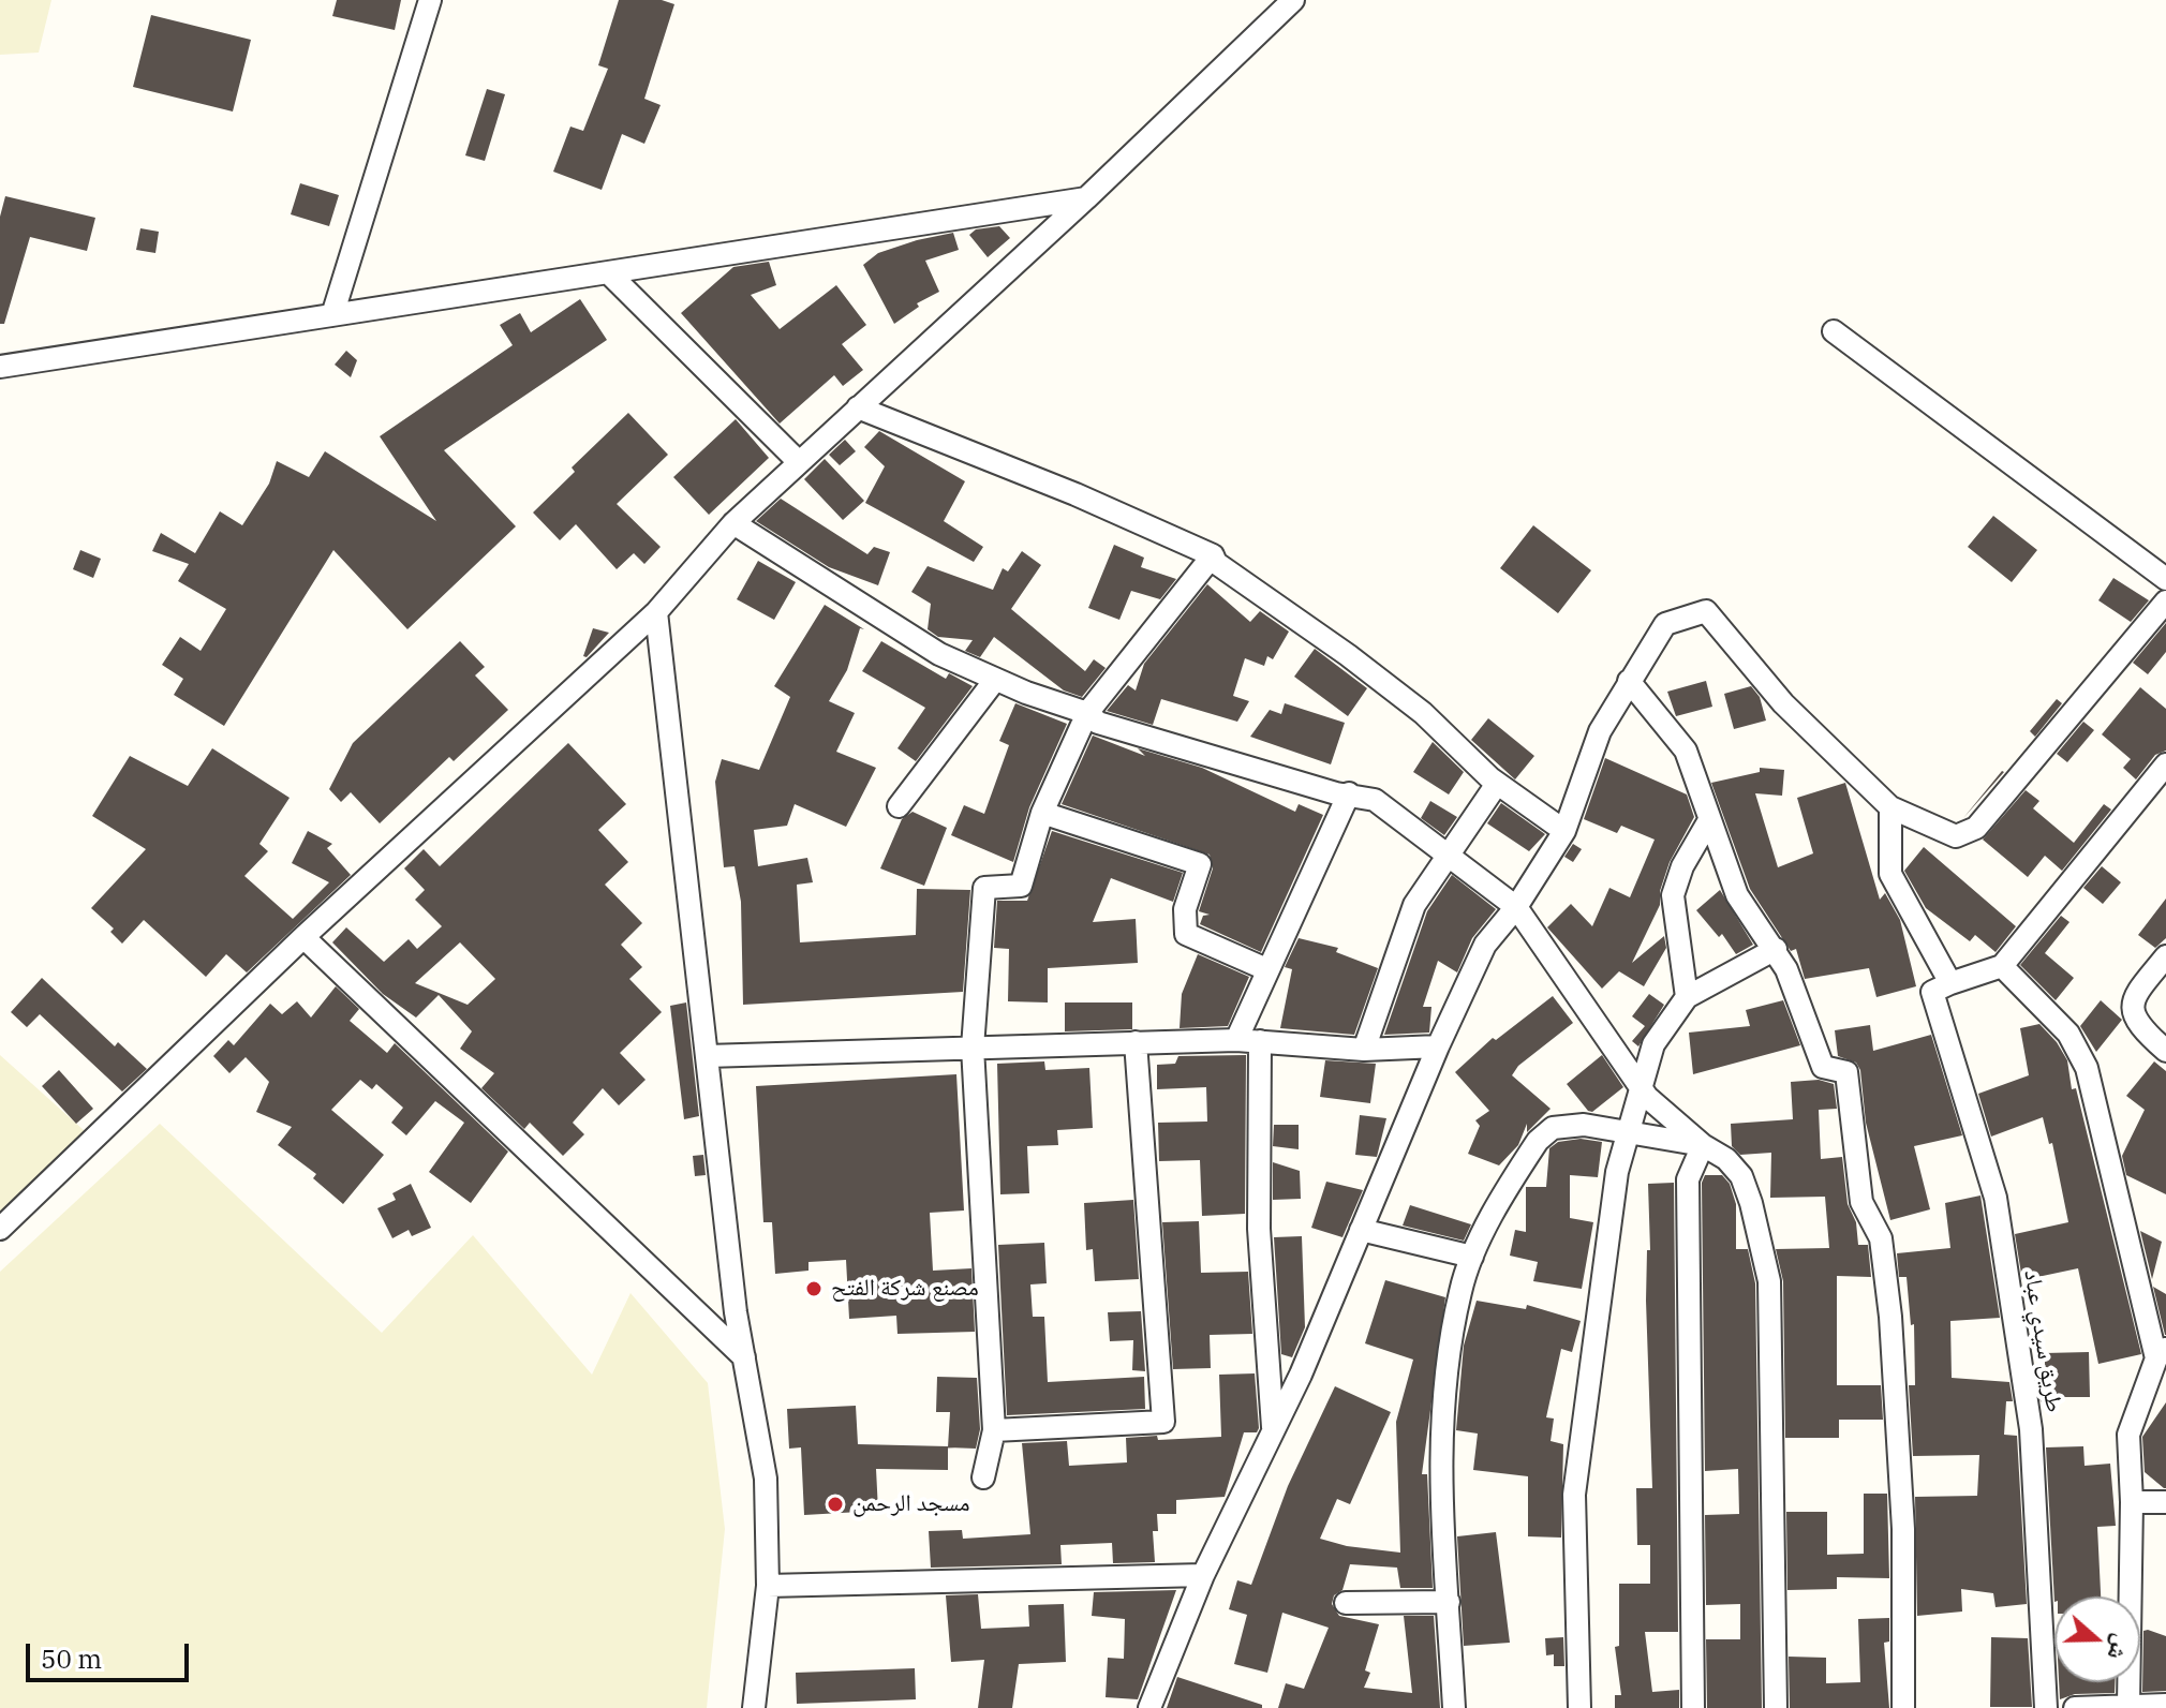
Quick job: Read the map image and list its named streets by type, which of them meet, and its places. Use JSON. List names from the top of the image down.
{
  "streets": {
    "street": ["طريق سيدي عباد"]
  },
  "places": ["مصنع شركة الفتح", "مسجد الرحمن"],
  "scale_bar": "50 m",
  "north": "right"
}
